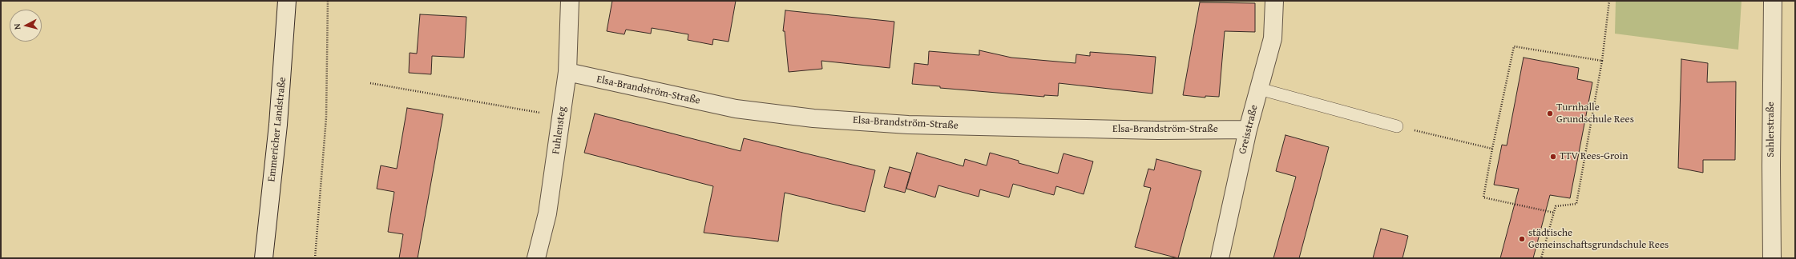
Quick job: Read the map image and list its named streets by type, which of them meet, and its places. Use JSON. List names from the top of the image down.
{
  "streets": {
    "street": [
      "Elsa-Brandström-Straße",
      "Emmericher Landstraße",
      "Greisstraße",
      "Sahlerstraße",
      "Fuhlensteg"
    ]
  },
  "crossings": [
    ["Elsa-Brandström-Straße", "Greisstraße"],
    ["Elsa-Brandström-Straße", "Fuhlensteg"]
  ],
  "places": ["Turnhalle Grundschule Rees", "TTV Rees-Groin", "städtische Gemeinschaftsgrundschule Rees"],
  "north": "left"
}
